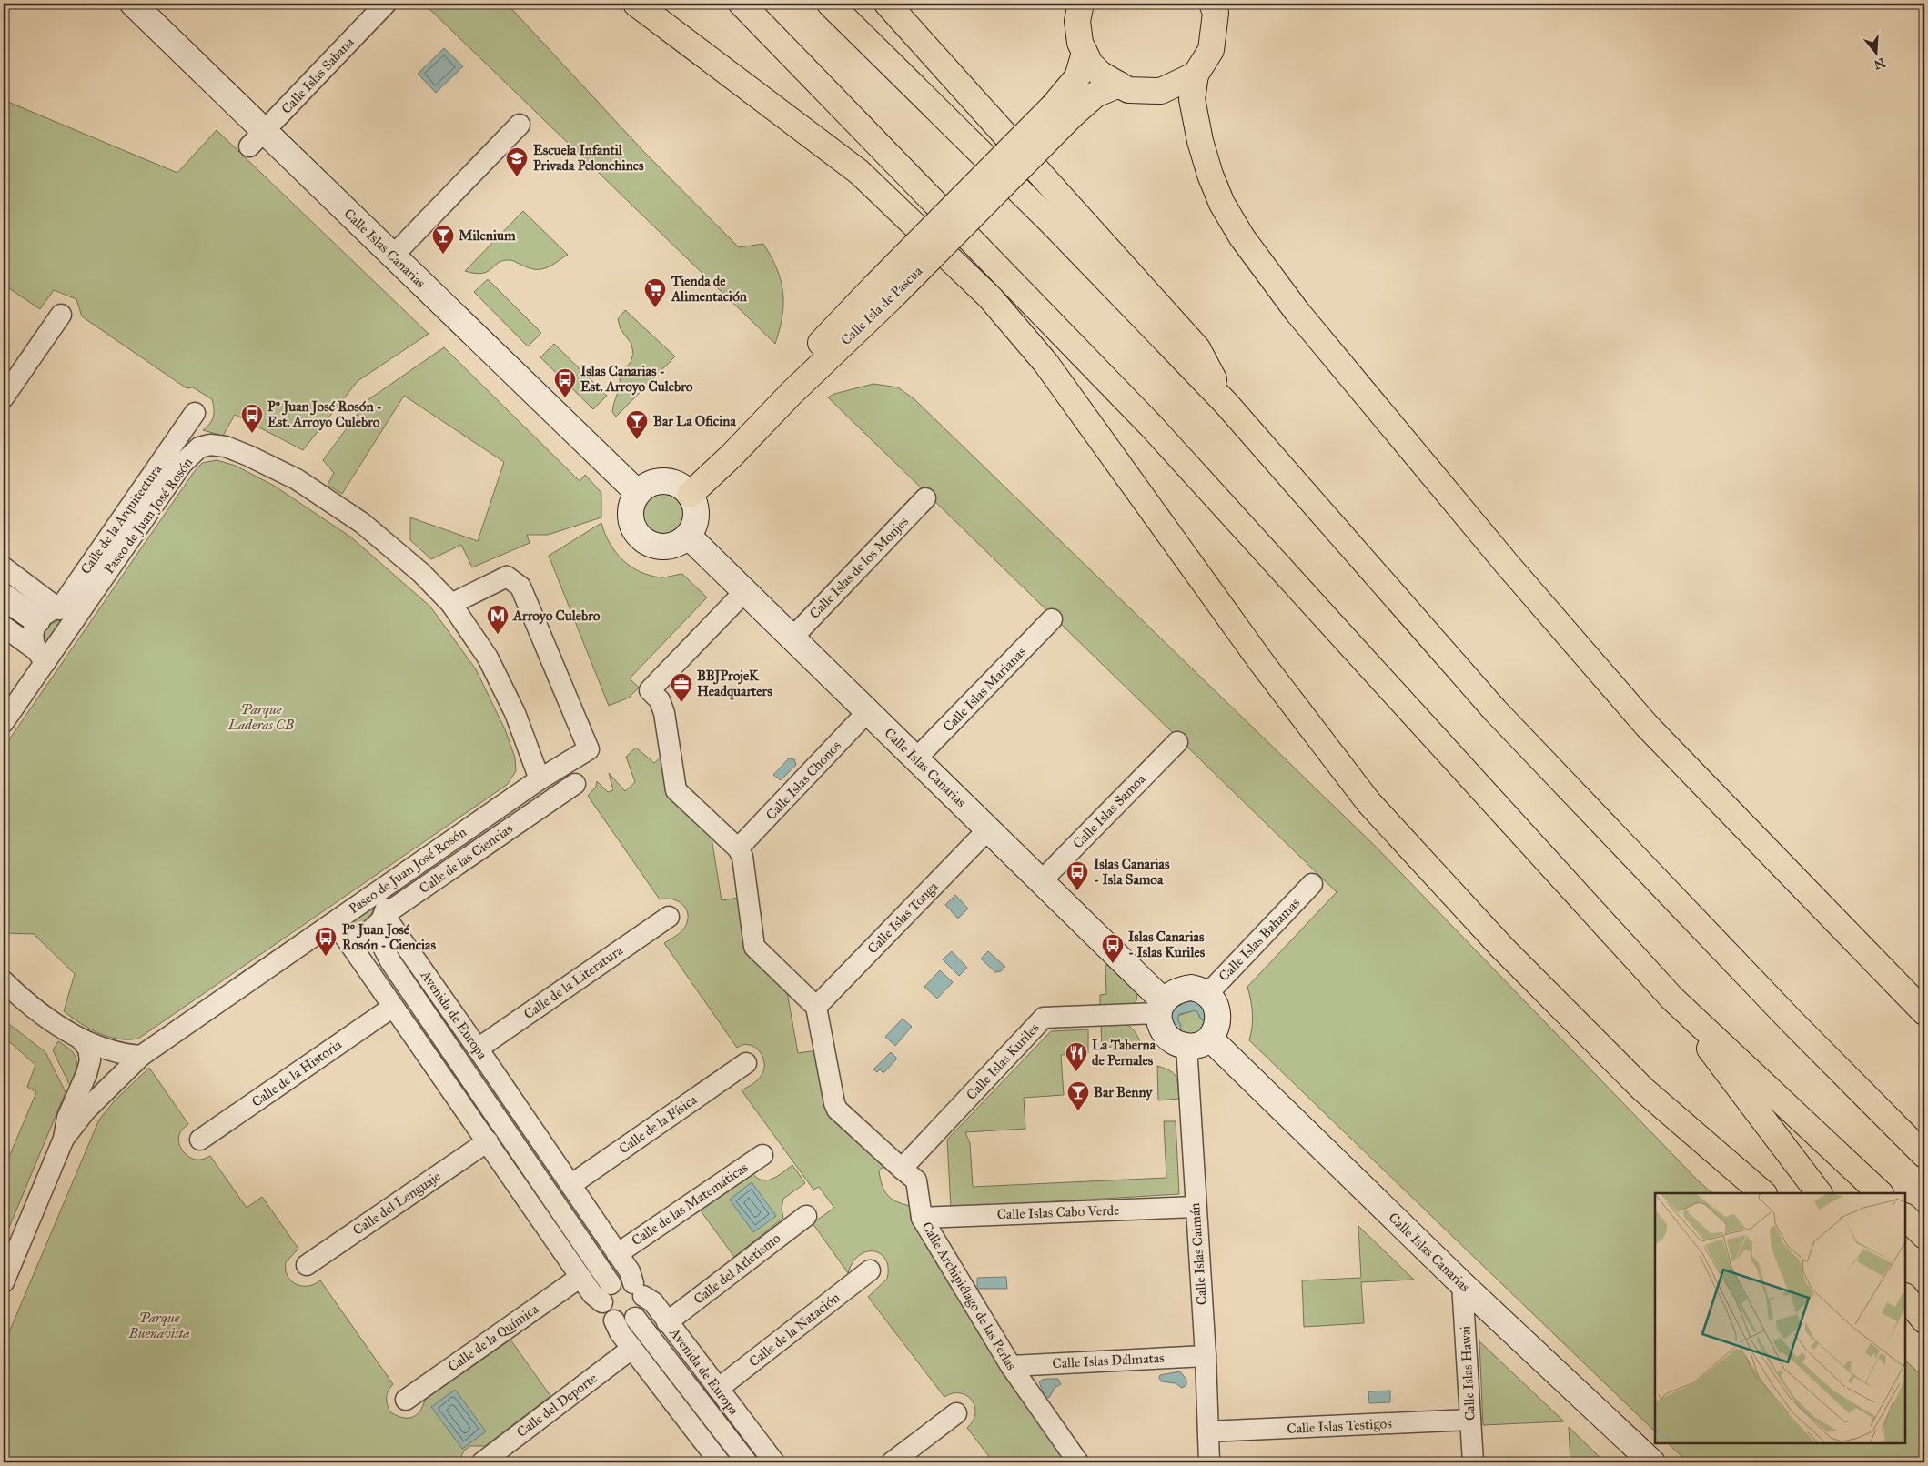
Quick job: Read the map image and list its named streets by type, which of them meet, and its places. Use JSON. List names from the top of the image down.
{
  "streets": {
    "main road": ["Calle Isla de Pascua"],
    "street": [
      "Calle Islas Sabana",
      "Calle Islas Canarias",
      "Paseo de Juan José Rosón",
      "Calle de la Arquitectura",
      "Calle Islas de los Monjes",
      "Calle Islas Marianas",
      "Calle Islas Chonos",
      "Calle Islas Samoa",
      "Calle de las Ciencias",
      "Calle Islas Tonga",
      "Calle Islas Bahamas",
      "Calle de la Literatura",
      "Avenida de Europa",
      "Calle Islas Kuriles",
      "Calle de la Historia",
      "Calle de la Física",
      "Calle del Lenguaje",
      "Calle de las Matemáticas",
      "Calle Islas Cabo Verde",
      "Calle Islas Caimán",
      "Calle del Atletismo",
      "Calle Archipiélago de las Perlas",
      "Calle de la Natación",
      "Calle de la Química",
      "Calle Islas Dálmatas",
      "Calle Islas Hawai",
      "Calle del Deporte",
      "Calle Islas Testigos"
    ]
  },
  "crossings": [
    ["Calle Islas Sabana", "Calle Islas Canarias"],
    ["Calle Islas Canarias", "Calle Isla de Pascua"],
    ["Calle Islas Canarias", "Calle Islas de los Monjes"],
    ["Calle Islas Canarias", "Calle Islas Marianas"],
    ["Calle Islas Canarias", "Calle Islas Chonos"],
    ["Calle Islas Canarias", "Calle Islas Samoa"],
    ["Calle Islas Canarias", "Calle Islas Tonga"],
    ["Calle Islas Canarias", "Calle Islas Bahamas"],
    ["Calle Islas Canarias", "Calle Islas Kuriles"],
    ["Calle Islas Canarias", "Calle Islas Caimán"],
    ["Calle Islas Canarias", "Calle Islas Hawai"],
    ["Paseo de Juan José Rosón", "Calle de la Arquitectura"],
    ["Paseo de Juan José Rosón", "Avenida de Europa"],
    ["Calle de las Ciencias", "Avenida de Europa"],
    ["Calle Islas Tonga", "Calle Archipiélago de las Perlas"],
    ["Calle Islas Bahamas", "Calle Islas Kuriles"],
    ["Calle Islas Bahamas", "Calle Islas Caimán"],
    ["Calle de la Literatura", "Avenida de Europa"],
    ["Avenida de Europa", "Calle de la Física"],
    ["Avenida de Europa", "Calle de las Matemáticas"],
    ["Avenida de Europa", "Calle del Atletismo"],
    ["Avenida de Europa", "Calle de la Natación"],
    ["Calle Islas Kuriles", "Calle Islas Caimán"],
    ["Calle Islas Kuriles", "Calle Archipiélago de las Perlas"],
    ["Calle Islas Cabo Verde", "Calle Islas Caimán"],
    ["Calle Islas Cabo Verde", "Calle Archipiélago de las Perlas"],
    ["Calle Islas Caimán", "Calle Islas Dálmatas"],
    ["Calle Islas Caimán", "Calle Islas Testigos"],
    ["Calle Archipiélago de las Perlas", "Calle Islas Dálmatas"],
    ["Calle Islas Hawai", "Calle Islas Testigos"]
  ],
  "parks": ["Parque Laderas CB", "Parque Buenavista"],
  "places": {
    "school or university": ["Escuela Infantil Privada Pelonchines"],
    "bar": ["Milenium", "Bar La Oficina", "Bar Benny"],
    "supermarket": ["Tienda de Alimentación"],
    "bus stop": [
      "Islas Canarias - Est. Arroyo Culebro",
      "Pº Juan José Rosón - Est. Arroyo Culebro",
      "Islas Canarias - Isla Samoa",
      "Pº Juan José Rosón - Ciencias",
      "Islas Canarias - Islas Kuriles"
    ],
    "metro station": ["Arroyo Culebro"],
    "office": ["BBJProjeK Headquarters"],
    "restaurant": ["La Taberna de Pernales"]
  },
  "north": "bottom"
}
